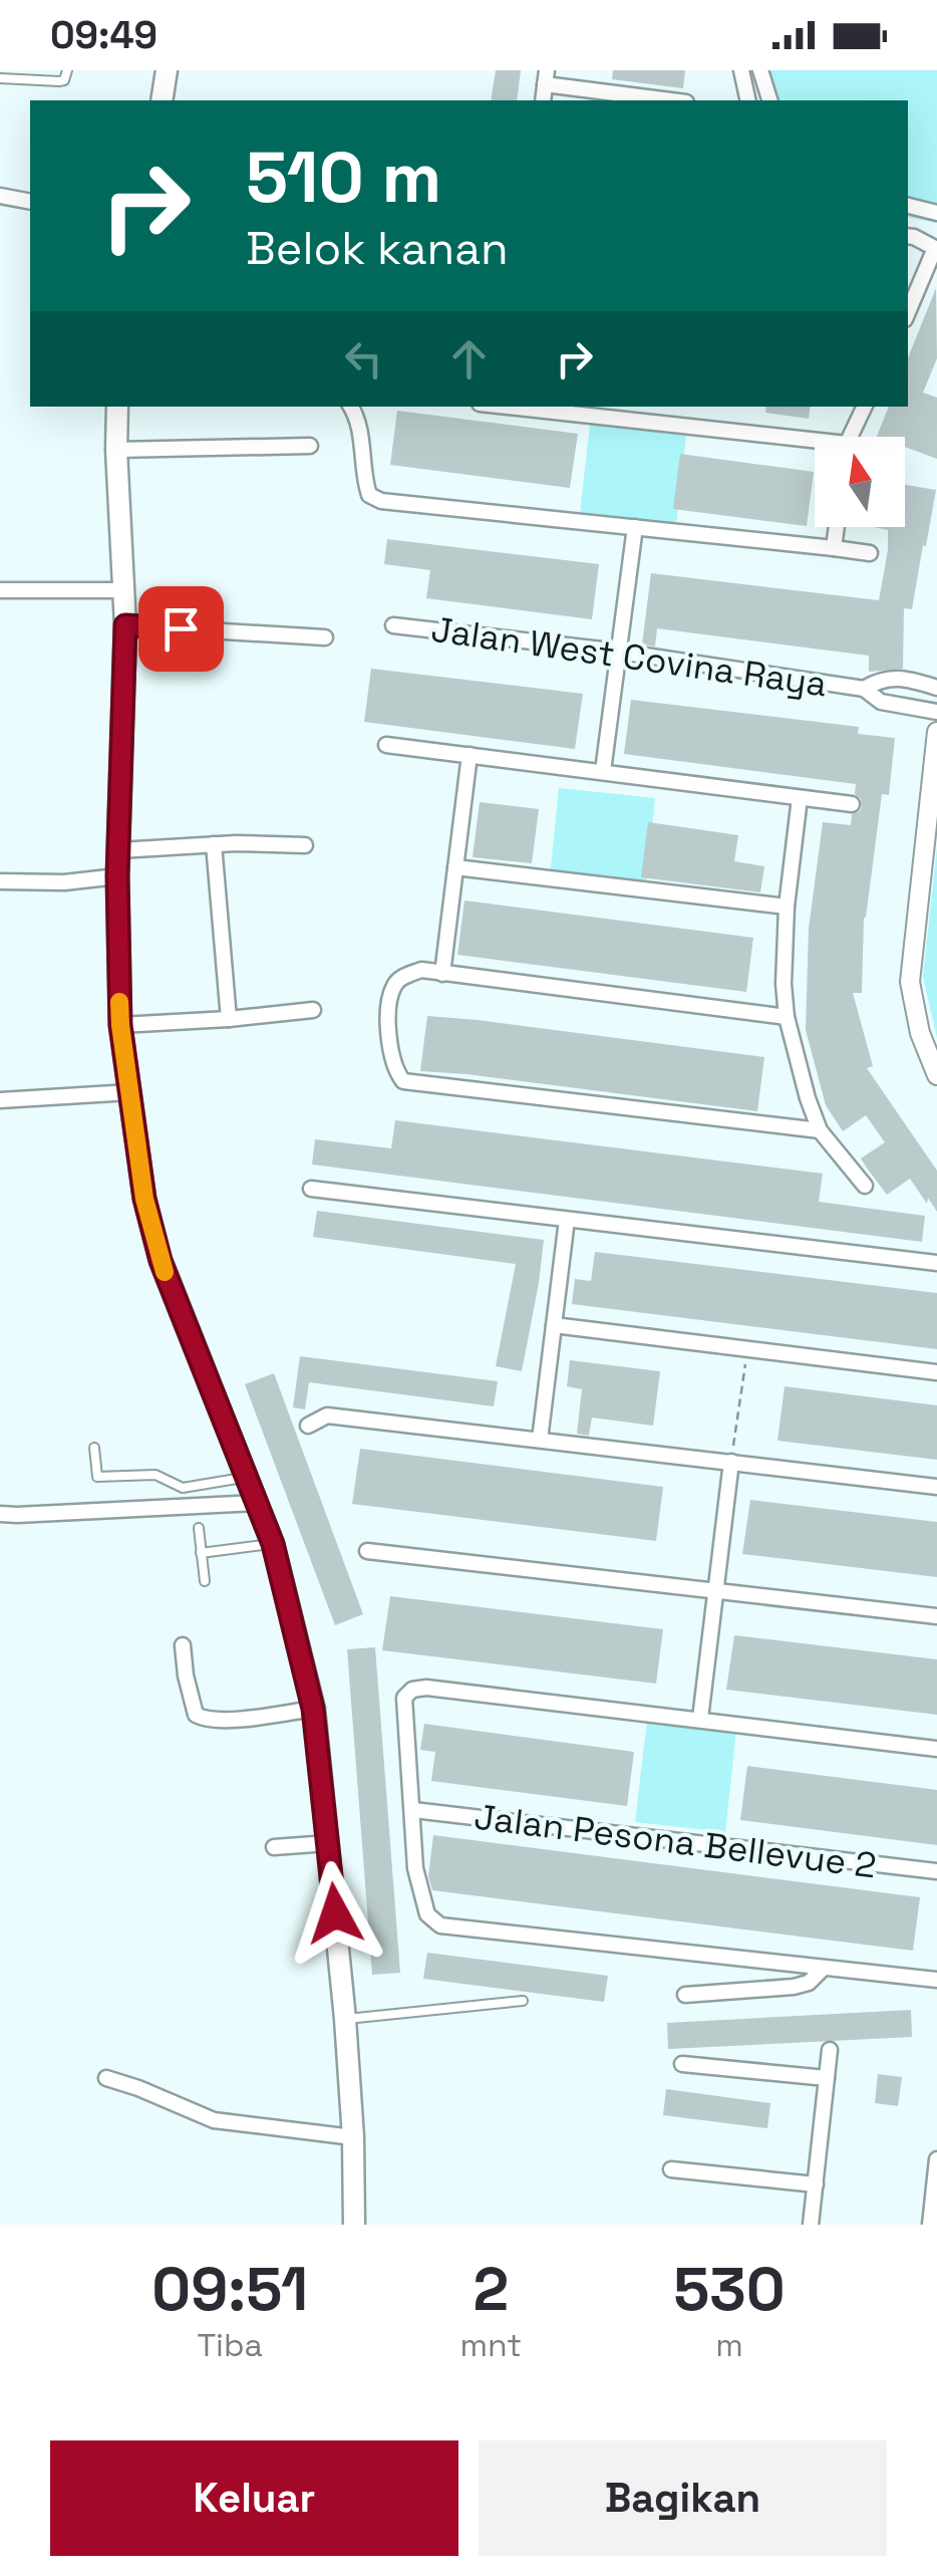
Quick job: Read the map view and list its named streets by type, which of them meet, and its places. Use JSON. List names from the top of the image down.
{
  "streets": {
    "street": ["Jalan West Covina Raya", "Jalan Pesona Bellevue 2"]
  },
  "north": "top",
  "page": {
    "status": "09:49",
    "turn": ["510 m", "Belok kanan"],
    "eta": [
      "09:51",
      "Tiba",
      "2",
      "mnt",
      "530",
      "m"
    ],
    "buttons": ["Keluar", "Bagikan"]
  }
}
